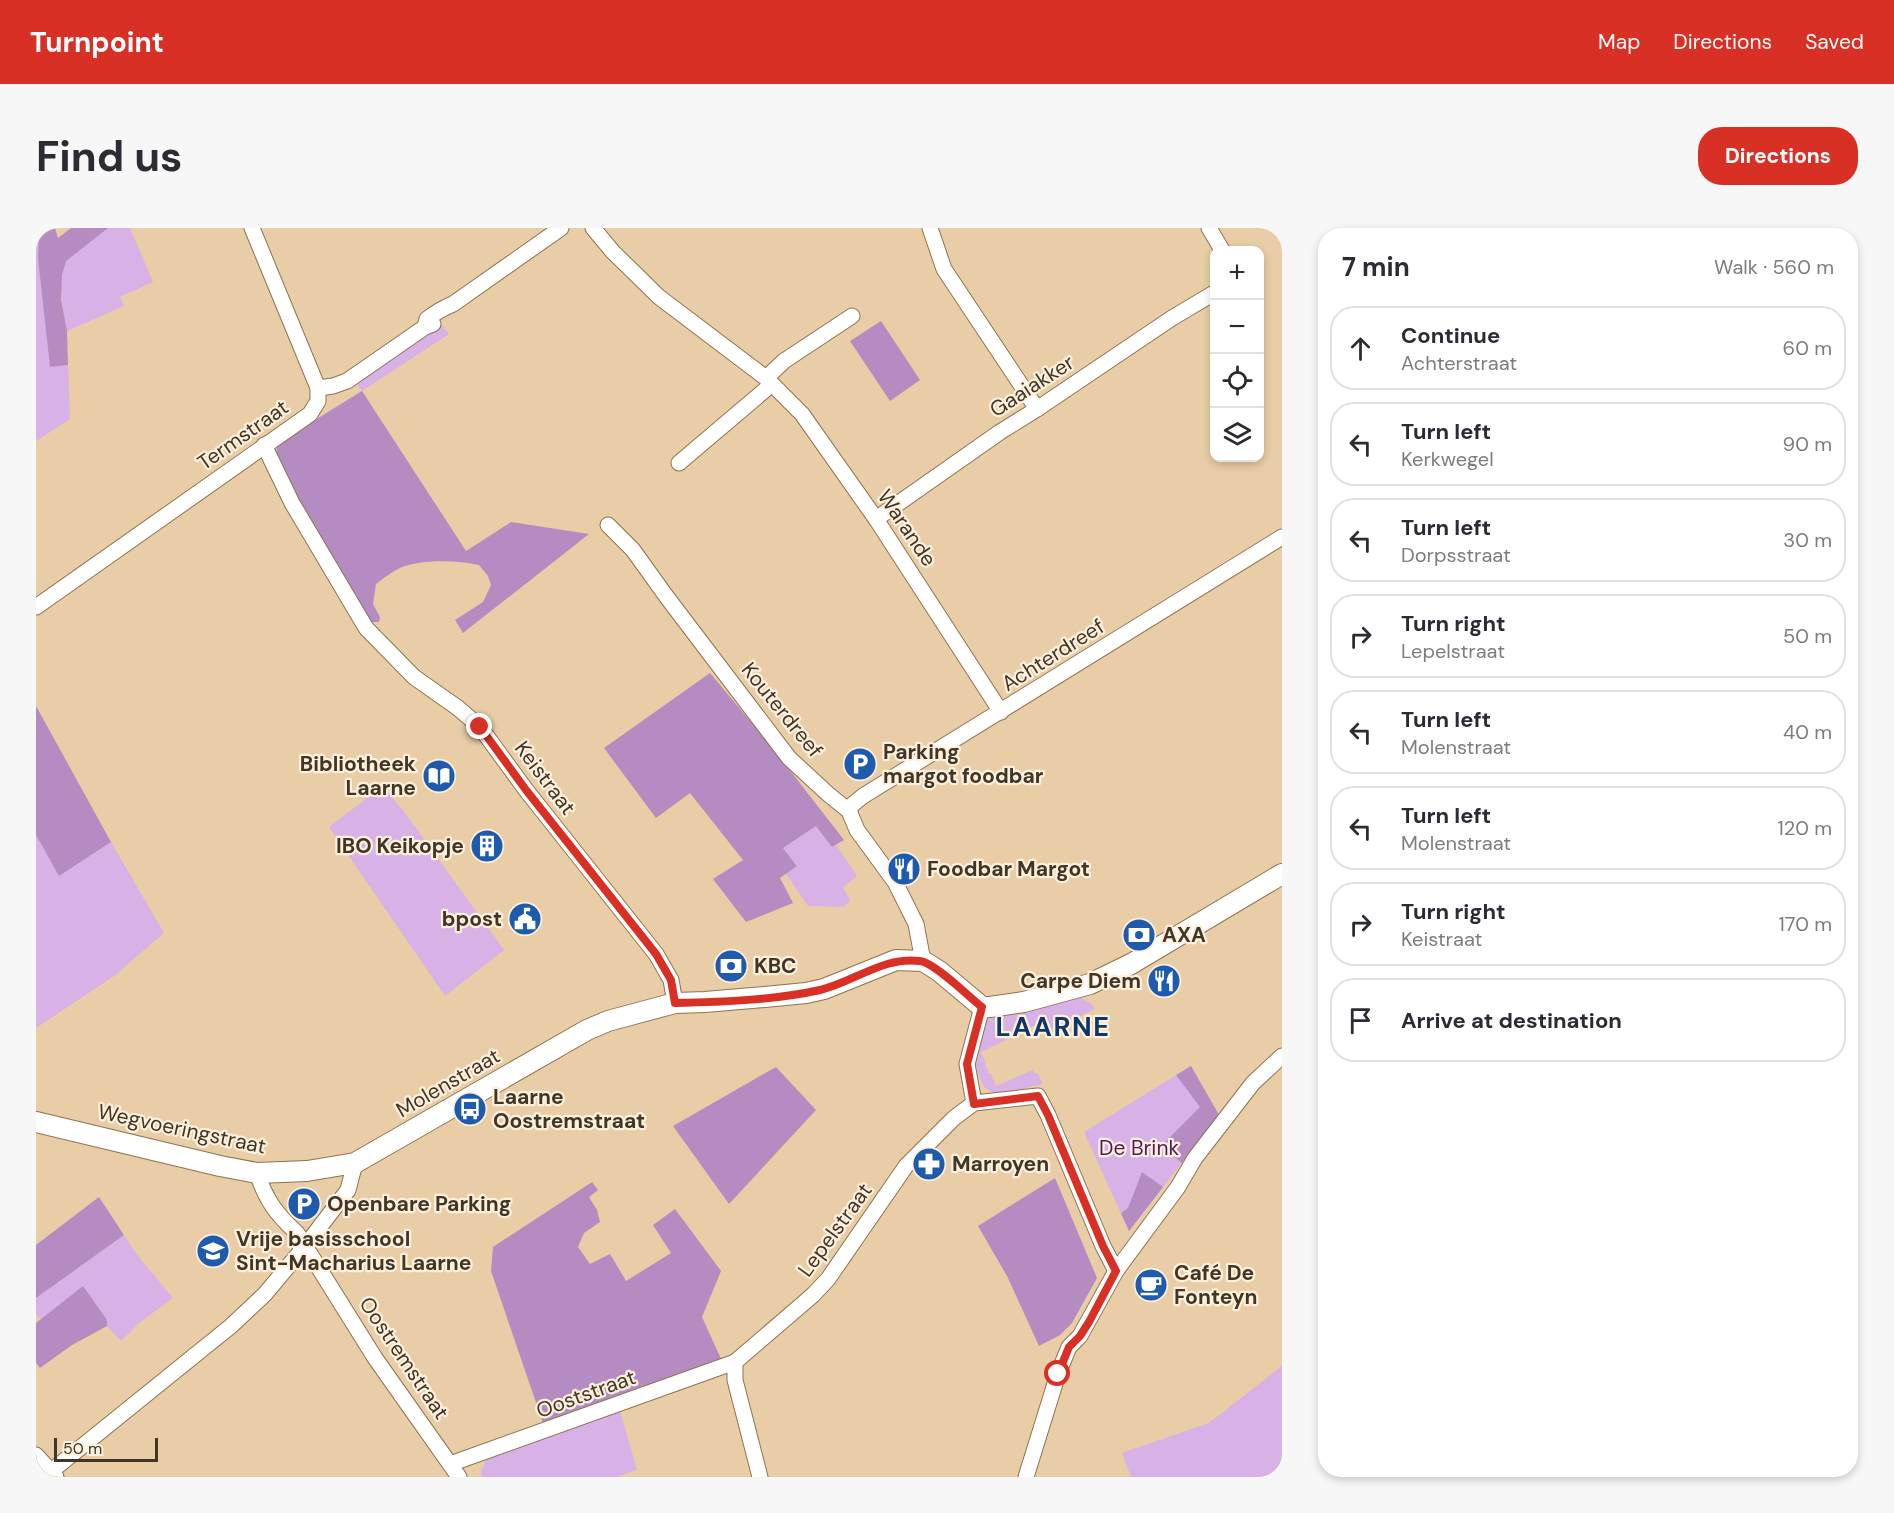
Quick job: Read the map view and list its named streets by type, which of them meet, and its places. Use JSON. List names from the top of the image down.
{
  "streets": {
    "street": [
      "Gaaiakker",
      "Termstraat",
      "Warande",
      "Achterdreef",
      "Kouterdreef",
      "Keistraat",
      "Molenstraat",
      "Wegvoeringstraat",
      "Lepelstraat",
      "Oostremstraat",
      "Ooststraat"
    ]
  },
  "crossings": [
    ["Gaaiakker", "Warande"],
    ["Termstraat", "Keistraat"],
    ["Warande", "Achterdreef"],
    ["Achterdreef", "Kouterdreef"],
    ["Kouterdreef", "Molenstraat"],
    ["Keistraat", "Molenstraat"],
    ["Molenstraat", "Wegvoeringstraat"],
    ["Wegvoeringstraat", "Oostremstraat"],
    ["Lepelstraat", "Ooststraat"],
    ["Oostremstraat", "Ooststraat"]
  ],
  "districts": ["LAARNE"],
  "parks": ["De Brink"],
  "places": {
    "parking": ["Parking margot foodbar", "Openbare Parking"],
    "library": ["Bibliotheek Laarne"],
    "building": ["IBO Keikopje"],
    "restaurant": ["Foodbar Margot", "Carpe Diem"],
    "public building": ["bpost"],
    "bank": ["AXA", "KBC"],
    "bus stop": ["Laarne Oostremstraat"],
    "pharmacy": ["Marroyen"],
    "school or university": ["Vrije basisschool Sint-Macharius Laarne"],
    "cafe": ["Café De Fonteyn"]
  },
  "scale_bar": "50 m",
  "page": {
    "header": "Turnpoint",
    "nav": ["Map", "Directions", "Saved"],
    "buttons": "Directions",
    "title": "Find us",
    "heading": ["7 min", "Walk · 560 m"],
    "map_buttons": ["+", "−"],
    "list": [
      ["Continue", "Achterstraat", "60 m"],
      ["Turn left", "Kerkwegel", "90 m"],
      ["Turn left", "Dorpsstraat", "30 m"],
      ["Turn right", "Lepelstraat", "50 m"],
      ["Turn left", "Molenstraat", "40 m"],
      ["Turn left", "Molenstraat", "120 m"],
      ["Turn right", "Keistraat", "170 m"],
      "Arrive at destination"
    ],
    "scale": "50 m"
  }
}
